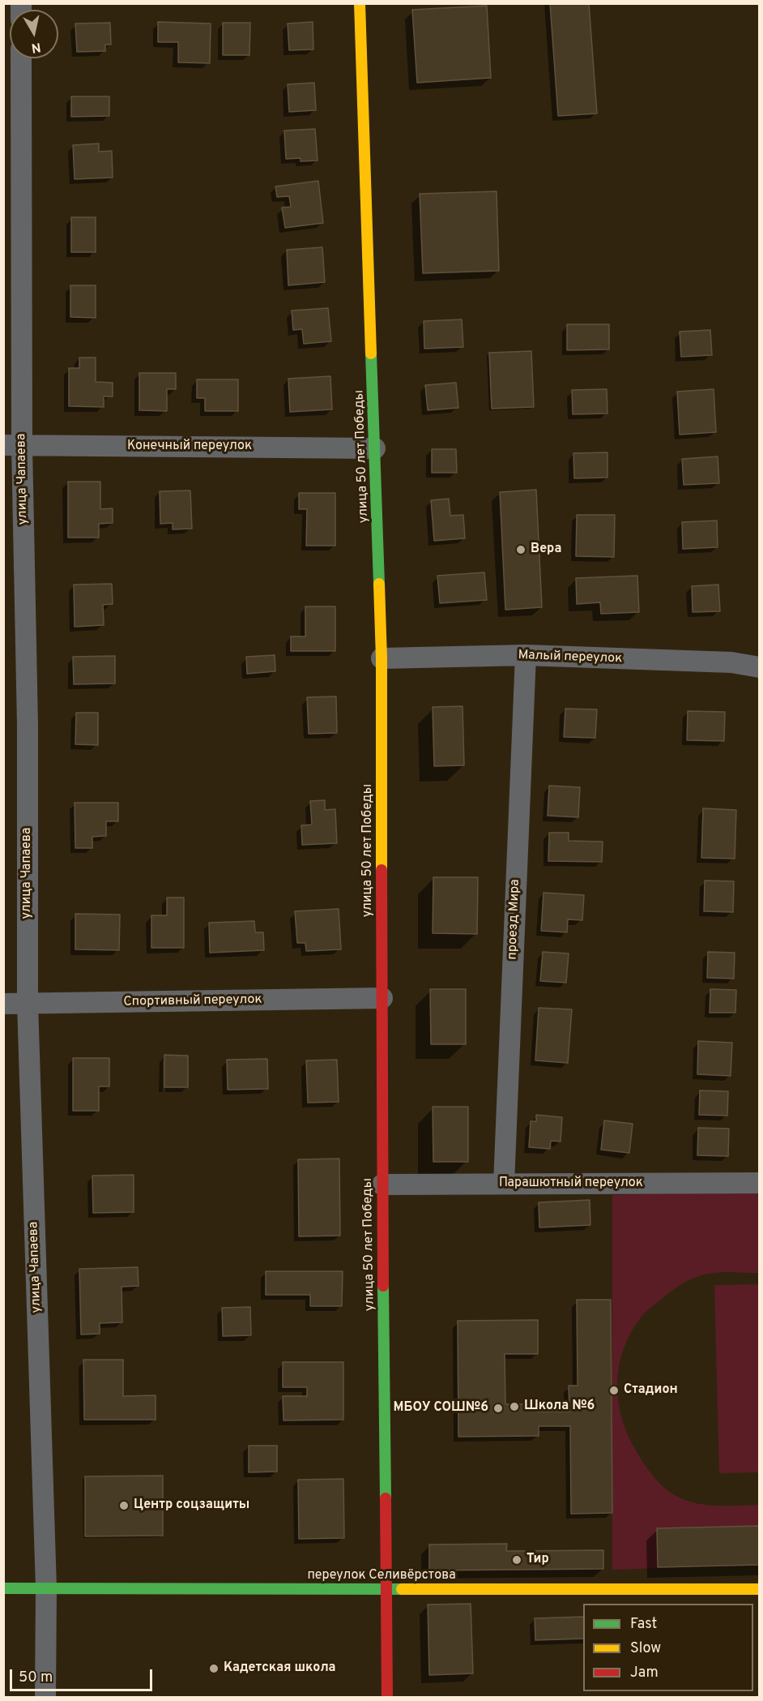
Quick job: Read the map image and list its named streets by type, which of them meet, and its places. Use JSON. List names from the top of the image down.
{
  "streets": {
    "street": [
      "Конечный переулок",
      "улица 50 лет Победы",
      "улица Чапаева",
      "Малый переулок",
      "проезд Мира",
      "Спортивный переулок",
      "Парашютный переулок",
      "переулок Селивёрстова"
    ]
  },
  "crossings": [
    ["Конечный переулок", "улица 50 лет Победы"],
    ["Конечный переулок", "улица Чапаева"],
    ["улица 50 лет Победы", "Малый переулок"],
    ["улица 50 лет Победы", "Спортивный переулок"],
    ["улица 50 лет Победы", "Парашютный переулок"],
    ["улица 50 лет Победы", "переулок Селивёрстова"],
    ["улица Чапаева", "Спортивный переулок"],
    ["улица Чапаева", "переулок Селивёрстова"],
    ["Малый переулок", "проезд Мира"],
    ["проезд Мира", "Парашютный переулок"]
  ],
  "places": [
    "Вера",
    "Стадион",
    "Школа №6",
    "МБОУ СОШ№6",
    "Центр соцзащиты",
    "Тир",
    "Кадетская школа"
  ],
  "legend": ["Fast", "Slow", "Jam"],
  "scale_bar": "50 m",
  "north": "bottom"
}
